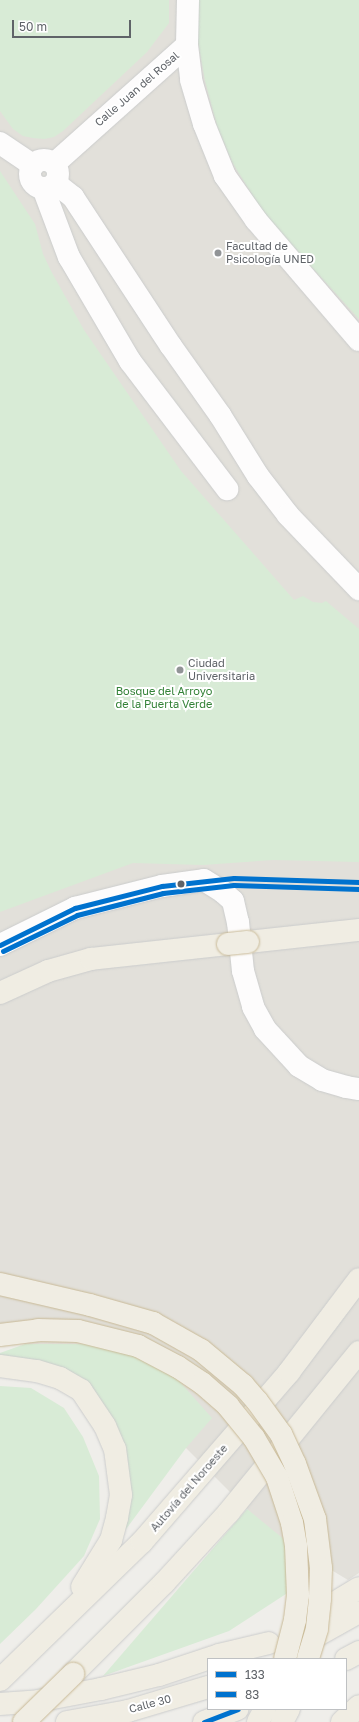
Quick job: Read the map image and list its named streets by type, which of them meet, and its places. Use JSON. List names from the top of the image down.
{
  "streets": {
    "highway": ["Autovía del Noroeste", "Calle 30"],
    "street": ["Calle Juan del Rosal"]
  },
  "parks": ["Bosque del Arroyo de la Puerta Verde"],
  "places": ["Facultad de Psicología UNED", "Ciudad Universitaria"],
  "lines": ["transit line 133", "transit line 83"],
  "legend": ["133", "83"],
  "scale_bar": "50 m"
}
